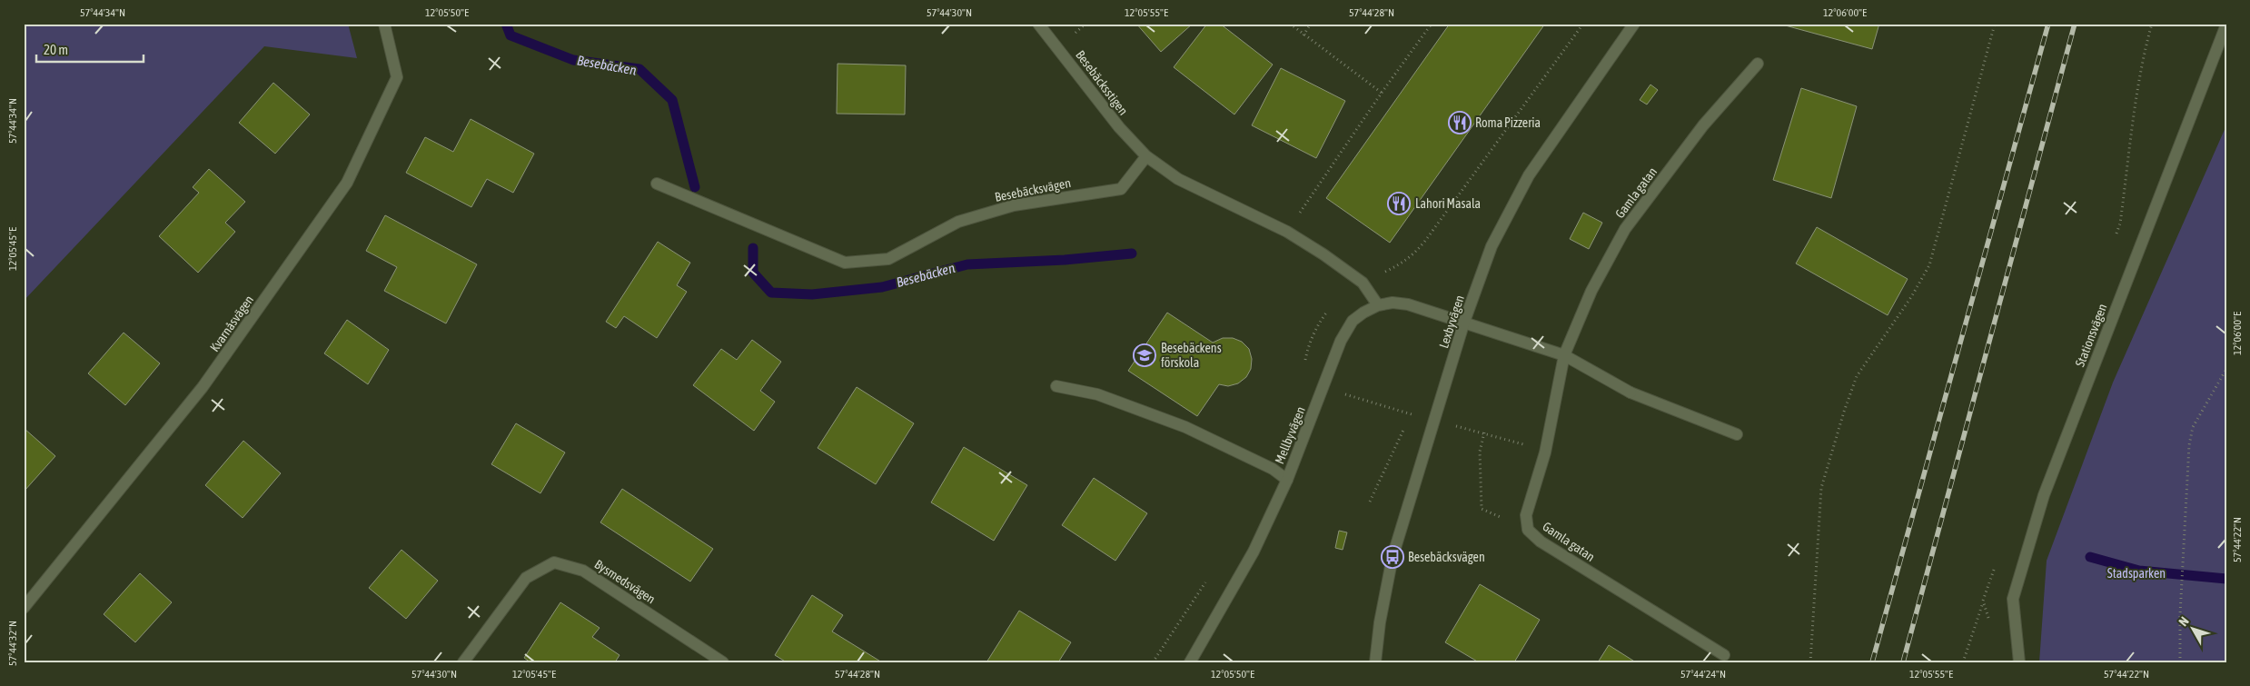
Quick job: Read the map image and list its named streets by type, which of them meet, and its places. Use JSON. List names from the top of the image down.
{
  "streets": {
    "street": [
      "Besebäcksstigen",
      "Besebäcksvägen",
      "Gamla gatan",
      "Lexbyvägen",
      "Kvarnåsvägen",
      "Stationsvägen",
      "Mellbyvägen",
      "Bysmedsvägen"
    ]
  },
  "crossings": [
    ["Besebäcksstigen", "Besebäcksvägen"],
    ["Lexbyvägen", "Mellbyvägen"]
  ],
  "water": ["Besebäcken"],
  "parks": ["Stadsparken"],
  "places": {
    "restaurant": ["Roma Pizzeria", "Lahori Masala"],
    "school or university": ["Besebäckens förskola"],
    "bus stop": ["Besebäcksvägen"]
  },
  "scale_bar": "20 m",
  "north": "top left",
  "coordinates": [
    "57°44'34\"N",
    "12°05'50\"E",
    "57°44'30\"N",
    "12°05'55\"E",
    "57°44'28\"N",
    "12°06'00\"E",
    "12°05'45\"E",
    "57°44'22\"N",
    "57°44'32\"N",
    "57°44'24\"N"
  ]
}
